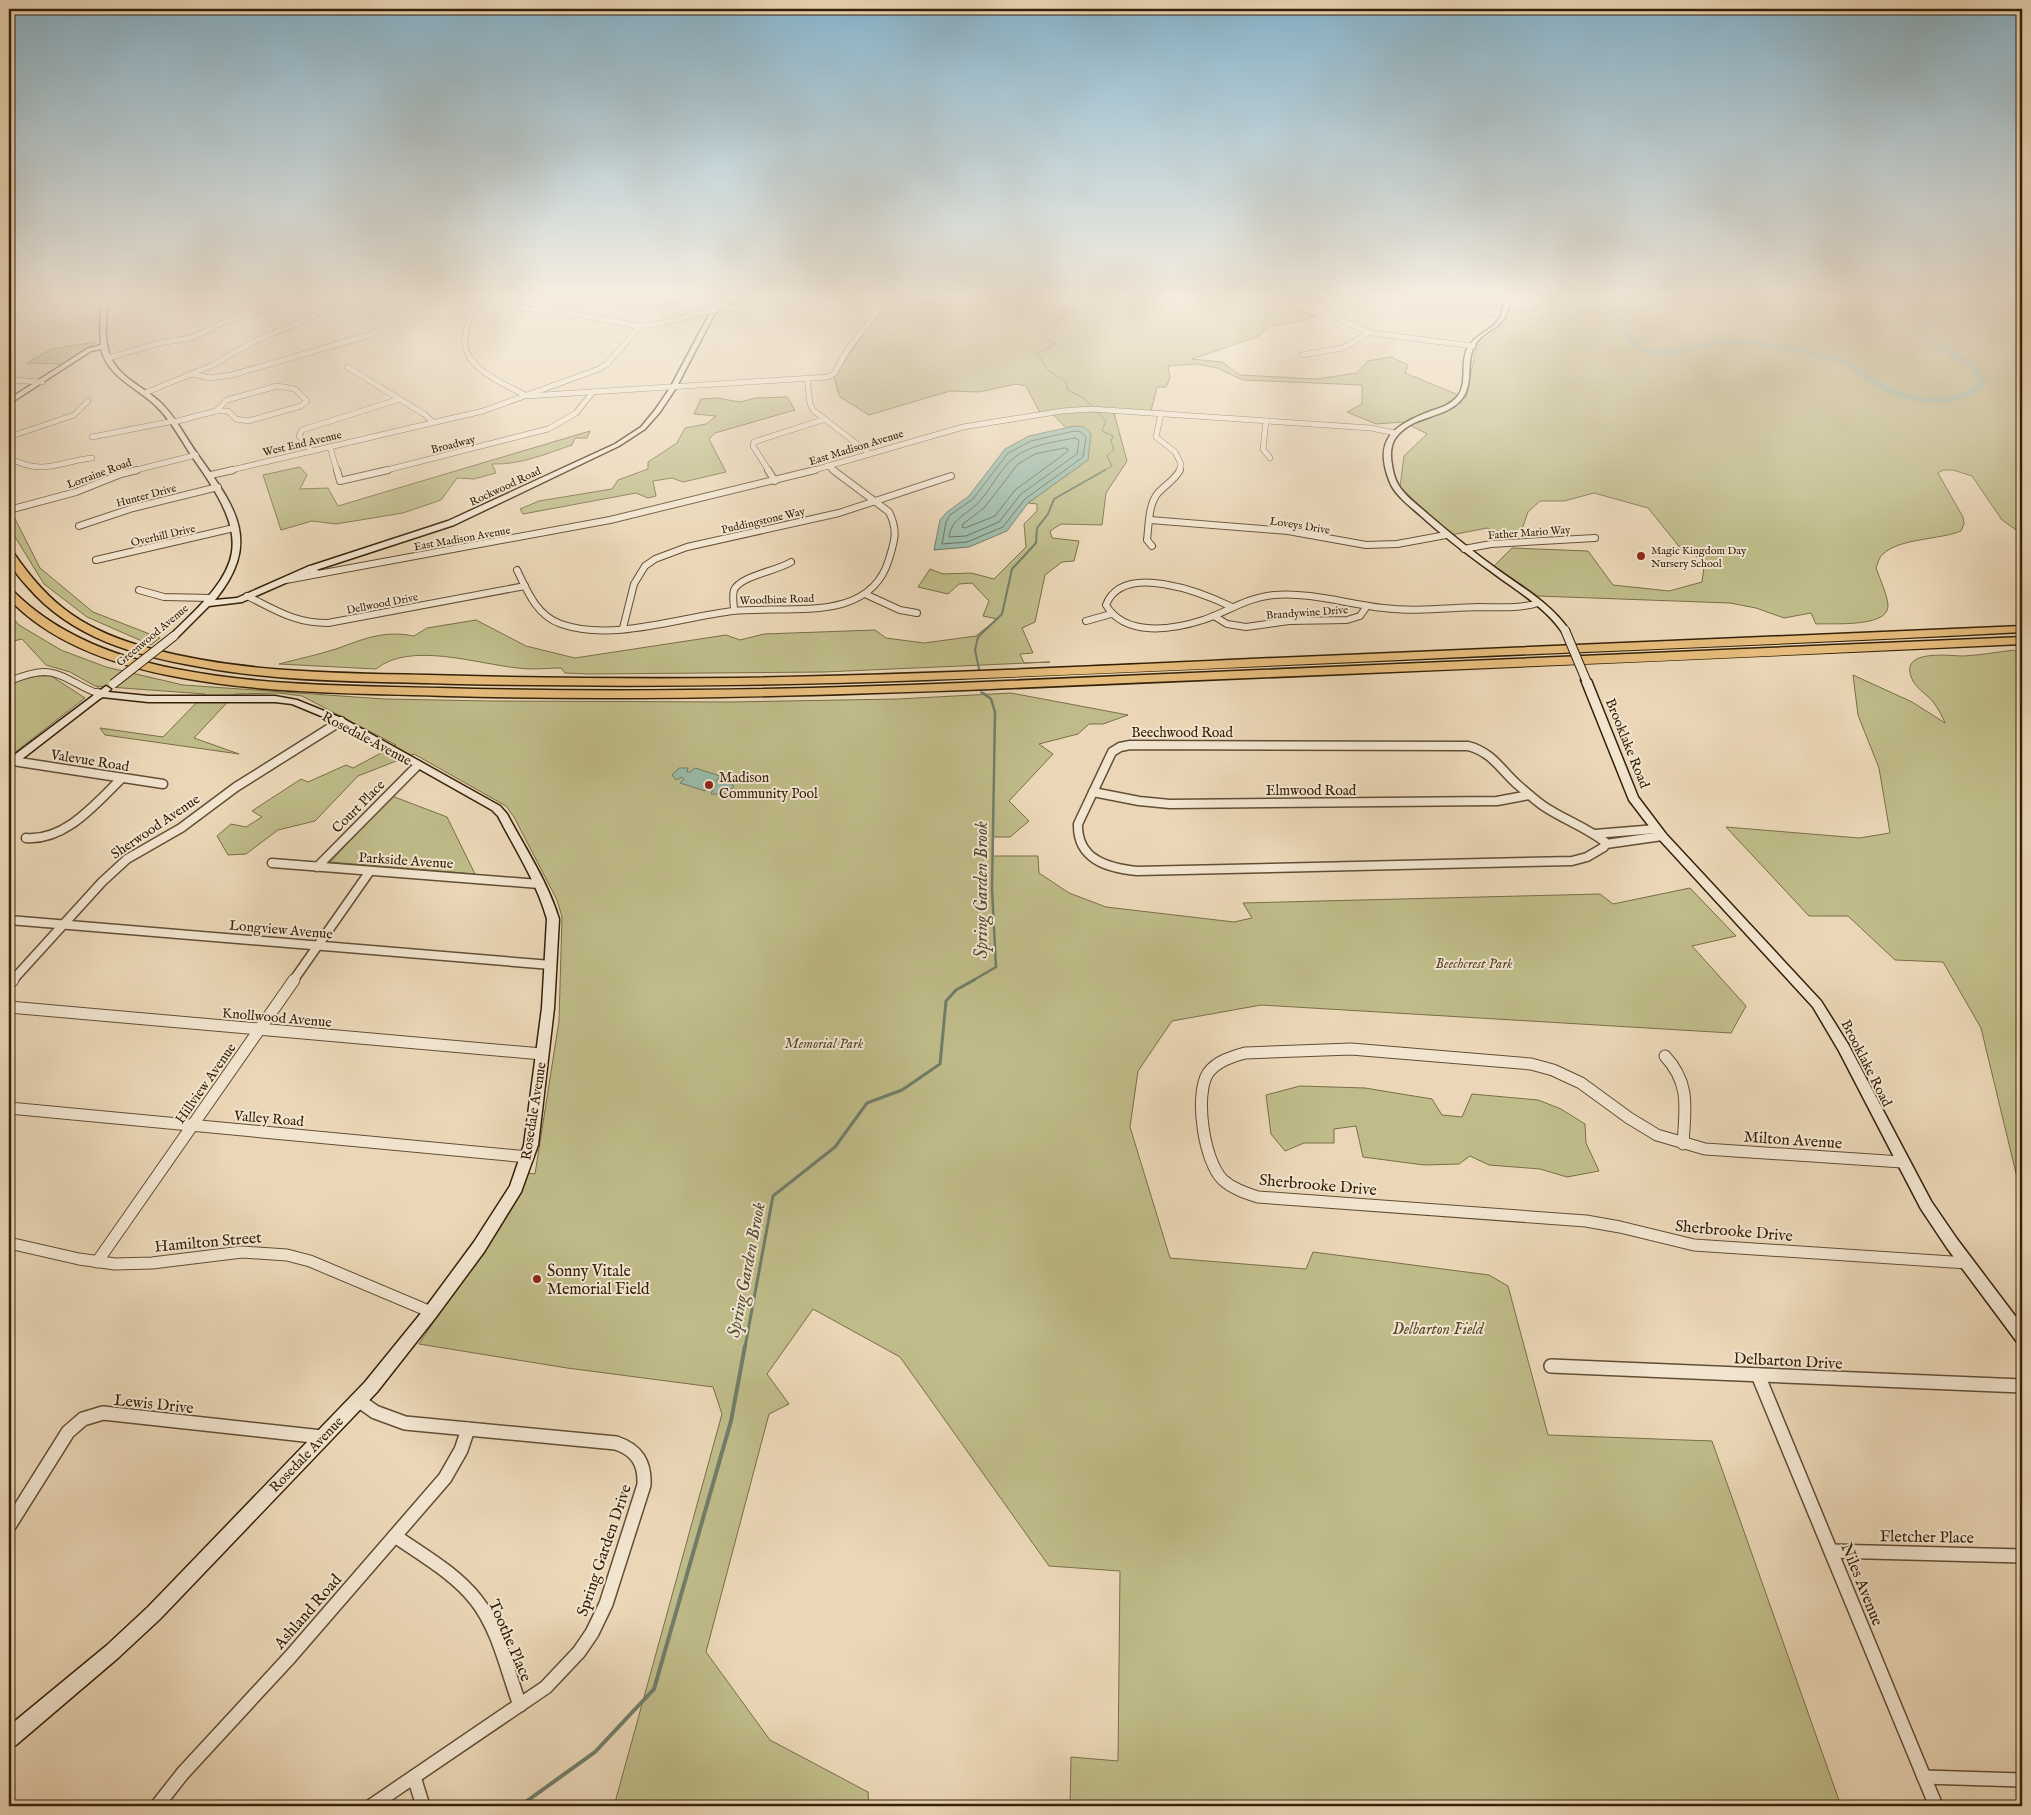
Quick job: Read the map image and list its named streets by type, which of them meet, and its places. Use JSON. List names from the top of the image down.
{
  "streets": {
    "street": [
      "West End Avenue",
      "Broadway",
      "East Madison Avenue",
      "Lorraine Road",
      "Rockwood Road",
      "Hunter Drive",
      "Puddingstone Way",
      "Loveys Drive",
      "Father Mario Way",
      "Overhill Drive",
      "Woodbine Road",
      "Dellwood Drive",
      "Brandywine Drive",
      "Greenwood Avenue",
      "Beechwood Road",
      "Rosedale Avenue",
      "Brooklake Road",
      "Valevue Road",
      "Elmwood Road",
      "Court Place",
      "Sherwood Avenue",
      "Parkside Avenue",
      "Longview Avenue",
      "Knollwood Avenue",
      "Hillview Avenue",
      "Valley Road",
      "Milton Avenue",
      "Sherbrooke Drive",
      "Hamilton Street",
      "Delbarton Drive",
      "Lewis Drive",
      "Fletcher Place",
      "Spring Garden Drive",
      "Niles Avenue",
      "Ashland Road",
      "Toothe Place"
    ]
  },
  "crossings": [
    ["West End Avenue", "Broadway"],
    ["West End Avenue", "Greenwood Avenue"],
    ["East Madison Avenue", "Rockwood Road"],
    ["East Madison Avenue", "Woodbine Road"],
    ["East Madison Avenue", "Brooklake Road"],
    ["Lorraine Road", "Greenwood Avenue"],
    ["Rockwood Road", "Dellwood Drive"],
    ["Rockwood Road", "Greenwood Avenue"],
    ["Hunter Drive", "Greenwood Avenue"],
    ["Puddingstone Way", "Woodbine Road"],
    ["Loveys Drive", "Brooklake Road"],
    ["Father Mario Way", "Brooklake Road"],
    ["Overhill Drive", "Greenwood Avenue"],
    ["Woodbine Road", "Dellwood Drive"],
    ["Brandywine Drive", "Brooklake Road"],
    ["Greenwood Avenue", "Rosedale Avenue"],
    ["Greenwood Avenue", "Valevue Road"],
    ["Beechwood Road", "Brooklake Road"],
    ["Beechwood Road", "Elmwood Road"],
    ["Rosedale Avenue", "Court Place"],
    ["Rosedale Avenue", "Sherwood Avenue"],
    ["Rosedale Avenue", "Parkside Avenue"],
    ["Rosedale Avenue", "Longview Avenue"],
    ["Rosedale Avenue", "Knollwood Avenue"],
    ["Rosedale Avenue", "Valley Road"],
    ["Rosedale Avenue", "Hamilton Street"],
    ["Rosedale Avenue", "Lewis Drive"],
    ["Rosedale Avenue", "Spring Garden Drive"],
    ["Brooklake Road", "Milton Avenue"],
    ["Brooklake Road", "Sherbrooke Drive"],
    ["Court Place", "Parkside Avenue"],
    ["Sherwood Avenue", "Longview Avenue"],
    ["Parkside Avenue", "Hillview Avenue"],
    ["Longview Avenue", "Hillview Avenue"],
    ["Knollwood Avenue", "Hillview Avenue"],
    ["Hillview Avenue", "Valley Road"],
    ["Hillview Avenue", "Hamilton Street"],
    ["Milton Avenue", "Sherbrooke Drive"],
    ["Delbarton Drive", "Niles Avenue"],
    ["Fletcher Place", "Niles Avenue"],
    ["Spring Garden Drive", "Ashland Road"],
    ["Spring Garden Drive", "Toothe Place"],
    ["Ashland Road", "Toothe Place"]
  ],
  "water": ["Spring Garden Brook"],
  "parks": ["Beechcrest Park", "Memorial Park", "Delbarton Field"],
  "places": ["Magic Kingdom Day Nursery School", "Madison Community Pool", "Sonny Vitale Memorial Field"]
}
